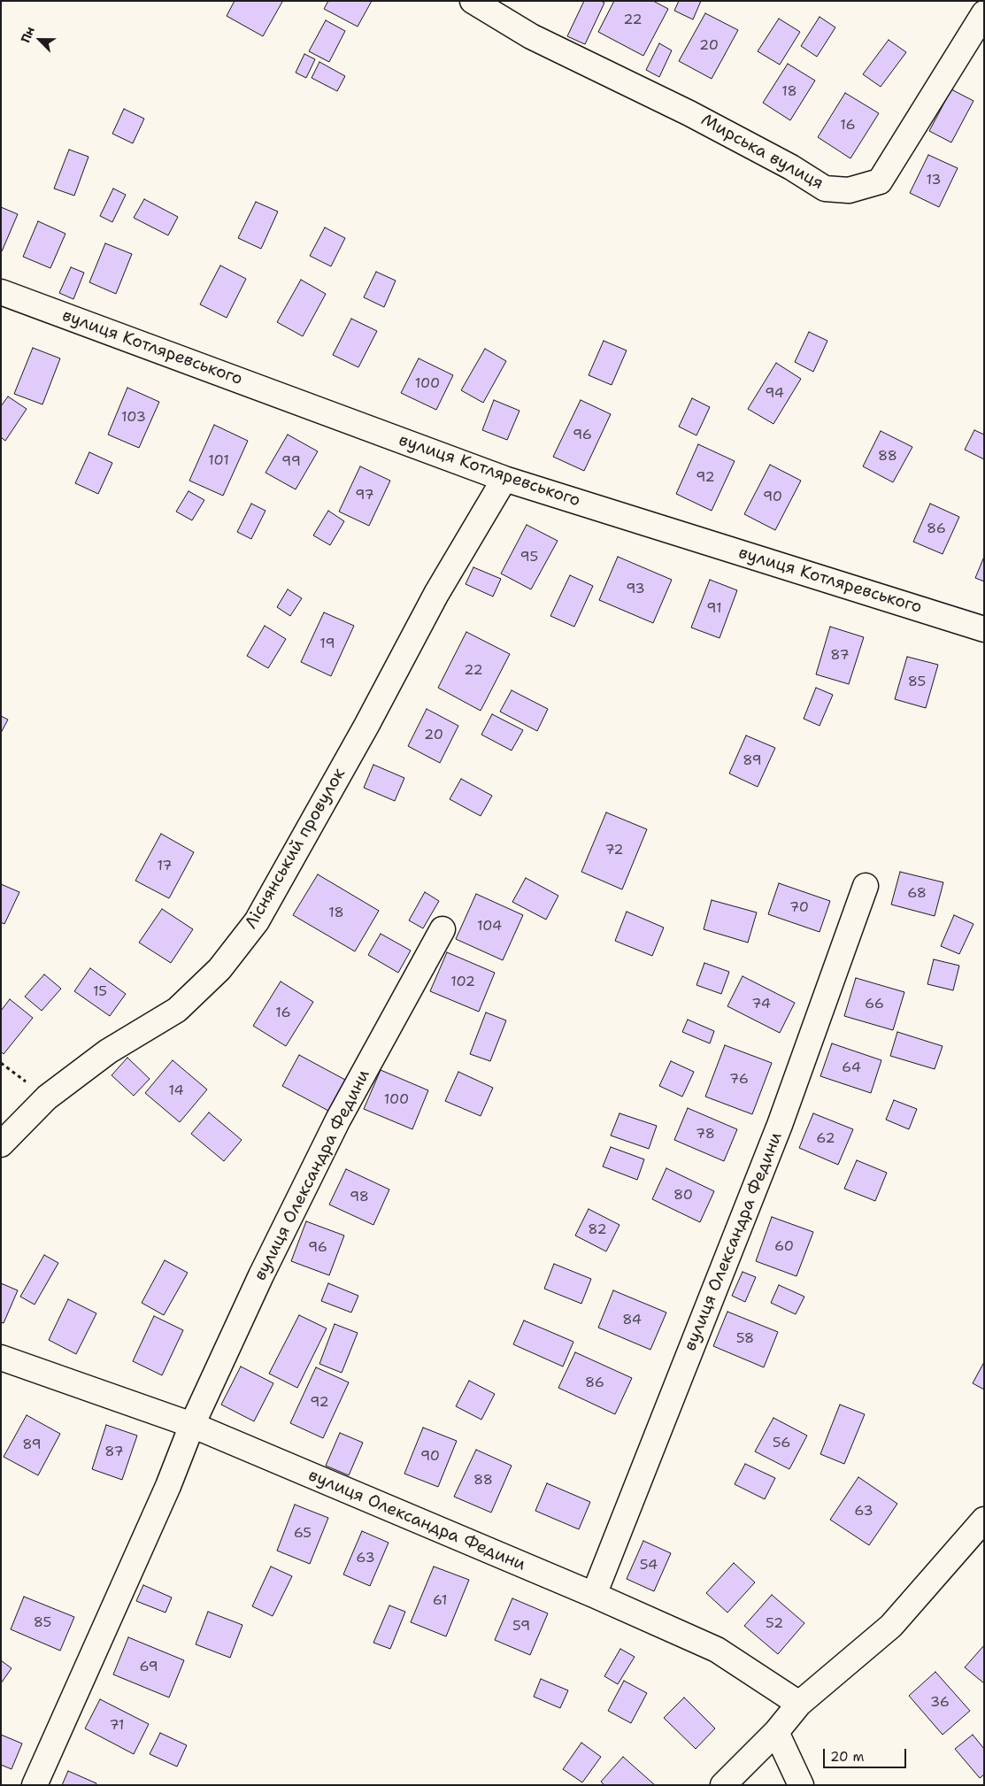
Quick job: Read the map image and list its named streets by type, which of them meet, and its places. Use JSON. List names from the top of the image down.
{
  "streets": {
    "street": [
      "Мирська вулиця",
      "вулиця Котляревського",
      "Ліснянський провулок",
      "вулиця Олександра Федини"
    ]
  },
  "crossings": [
    ["вулиця Котляревського", "Ліснянський провулок"]
  ],
  "house_numbers": [
    "22",
    "20",
    "18",
    "16",
    "13",
    "100",
    "94",
    "103",
    "96",
    "88",
    "101",
    "99",
    "92",
    "97",
    "90",
    "86",
    "95",
    "93",
    "91",
    "19",
    "87",
    "22",
    "85",
    "20",
    "89",
    "72",
    "17",
    "68",
    "70",
    "18",
    "104",
    "102",
    "15",
    "74",
    "66",
    "16",
    "64",
    "76",
    "14",
    "100",
    "78",
    "62",
    "80",
    "98",
    "82",
    "60",
    "96",
    "84",
    "58",
    "86",
    "92",
    "56",
    "89",
    "87",
    "90",
    "88",
    "63",
    "65",
    "63",
    "54",
    "61",
    "85",
    "52",
    "59",
    "69",
    "36",
    "71"
  ],
  "scale_bar": "20 m",
  "north": "top left"
}
